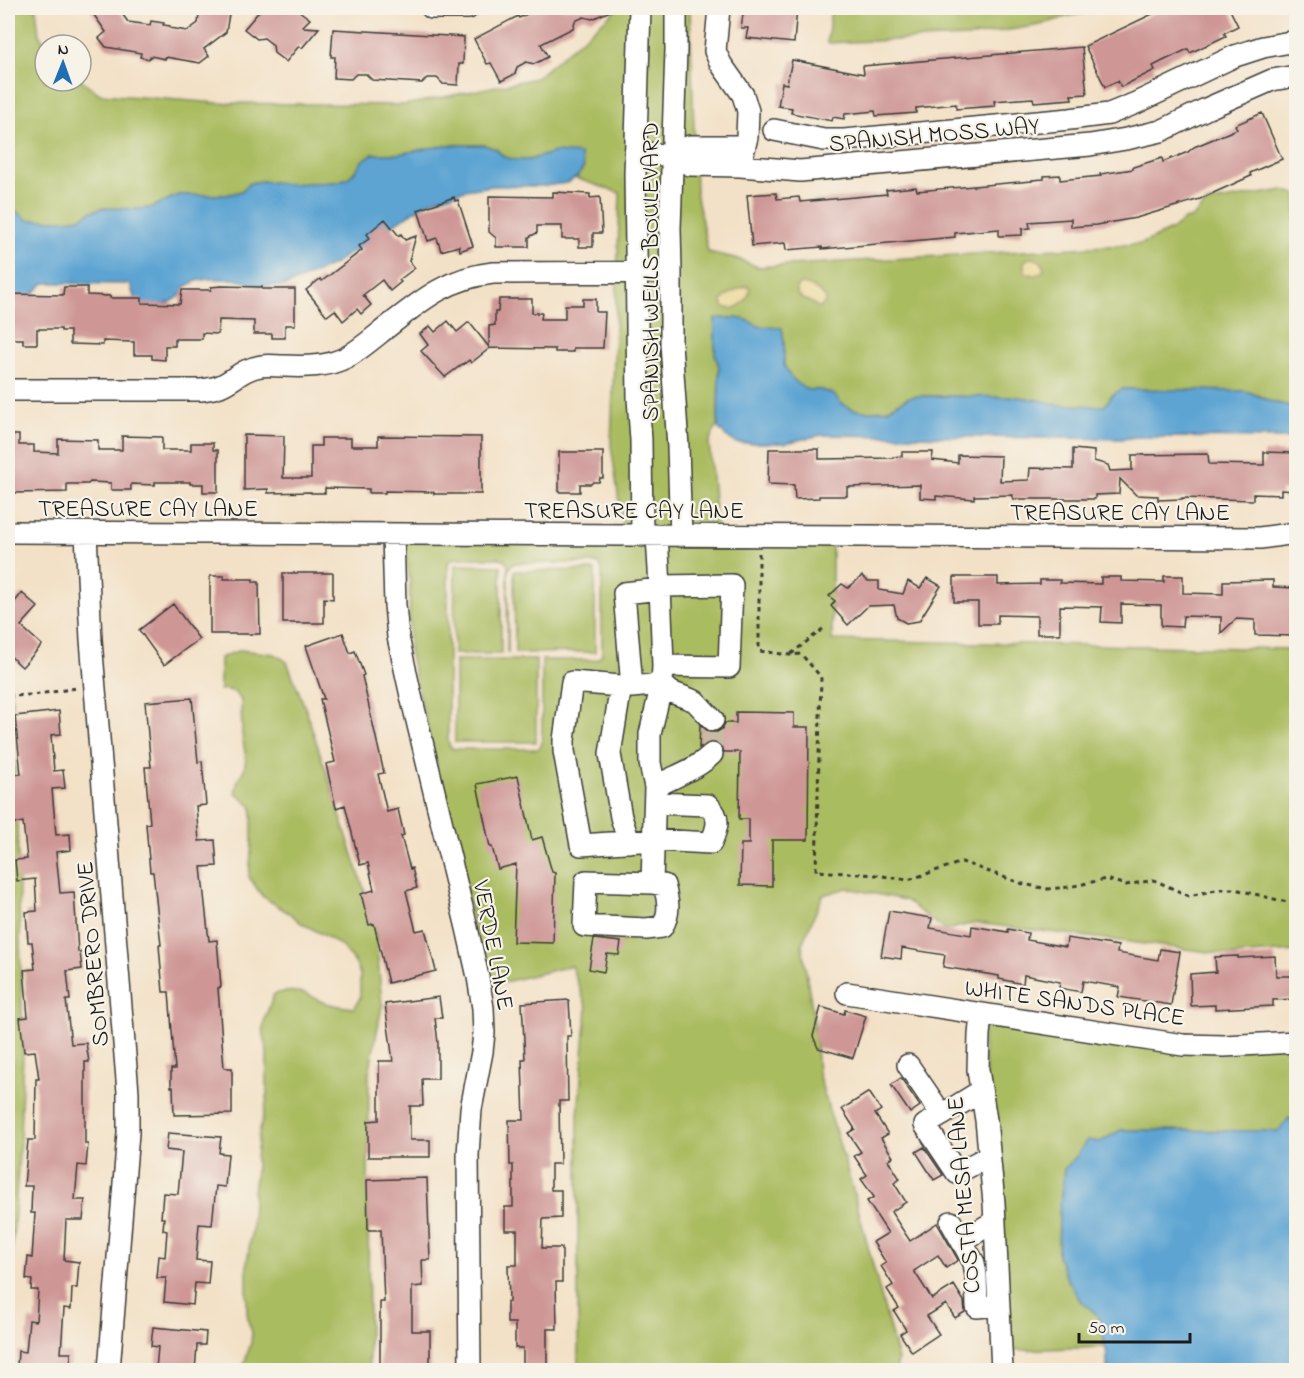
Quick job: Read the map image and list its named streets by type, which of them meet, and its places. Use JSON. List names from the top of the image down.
{
  "streets": {
    "street": [
      "SPANISH MOSS WAY",
      "SPANISH WELLS BOULEVARD",
      "TREASURE CAY LANE",
      "VERDE LANE",
      "SOMBRERO DRIVE",
      "WHITE SANDS PLACE",
      "COSTA MESA LANE"
    ]
  },
  "crossings": [
    ["SPANISH MOSS WAY", "SPANISH WELLS BOULEVARD"],
    ["SPANISH WELLS BOULEVARD", "TREASURE CAY LANE"],
    ["TREASURE CAY LANE", "VERDE LANE"],
    ["TREASURE CAY LANE", "SOMBRERO DRIVE"],
    ["WHITE SANDS PLACE", "COSTA MESA LANE"]
  ],
  "scale_bar": "50 m",
  "north": "top"
}
